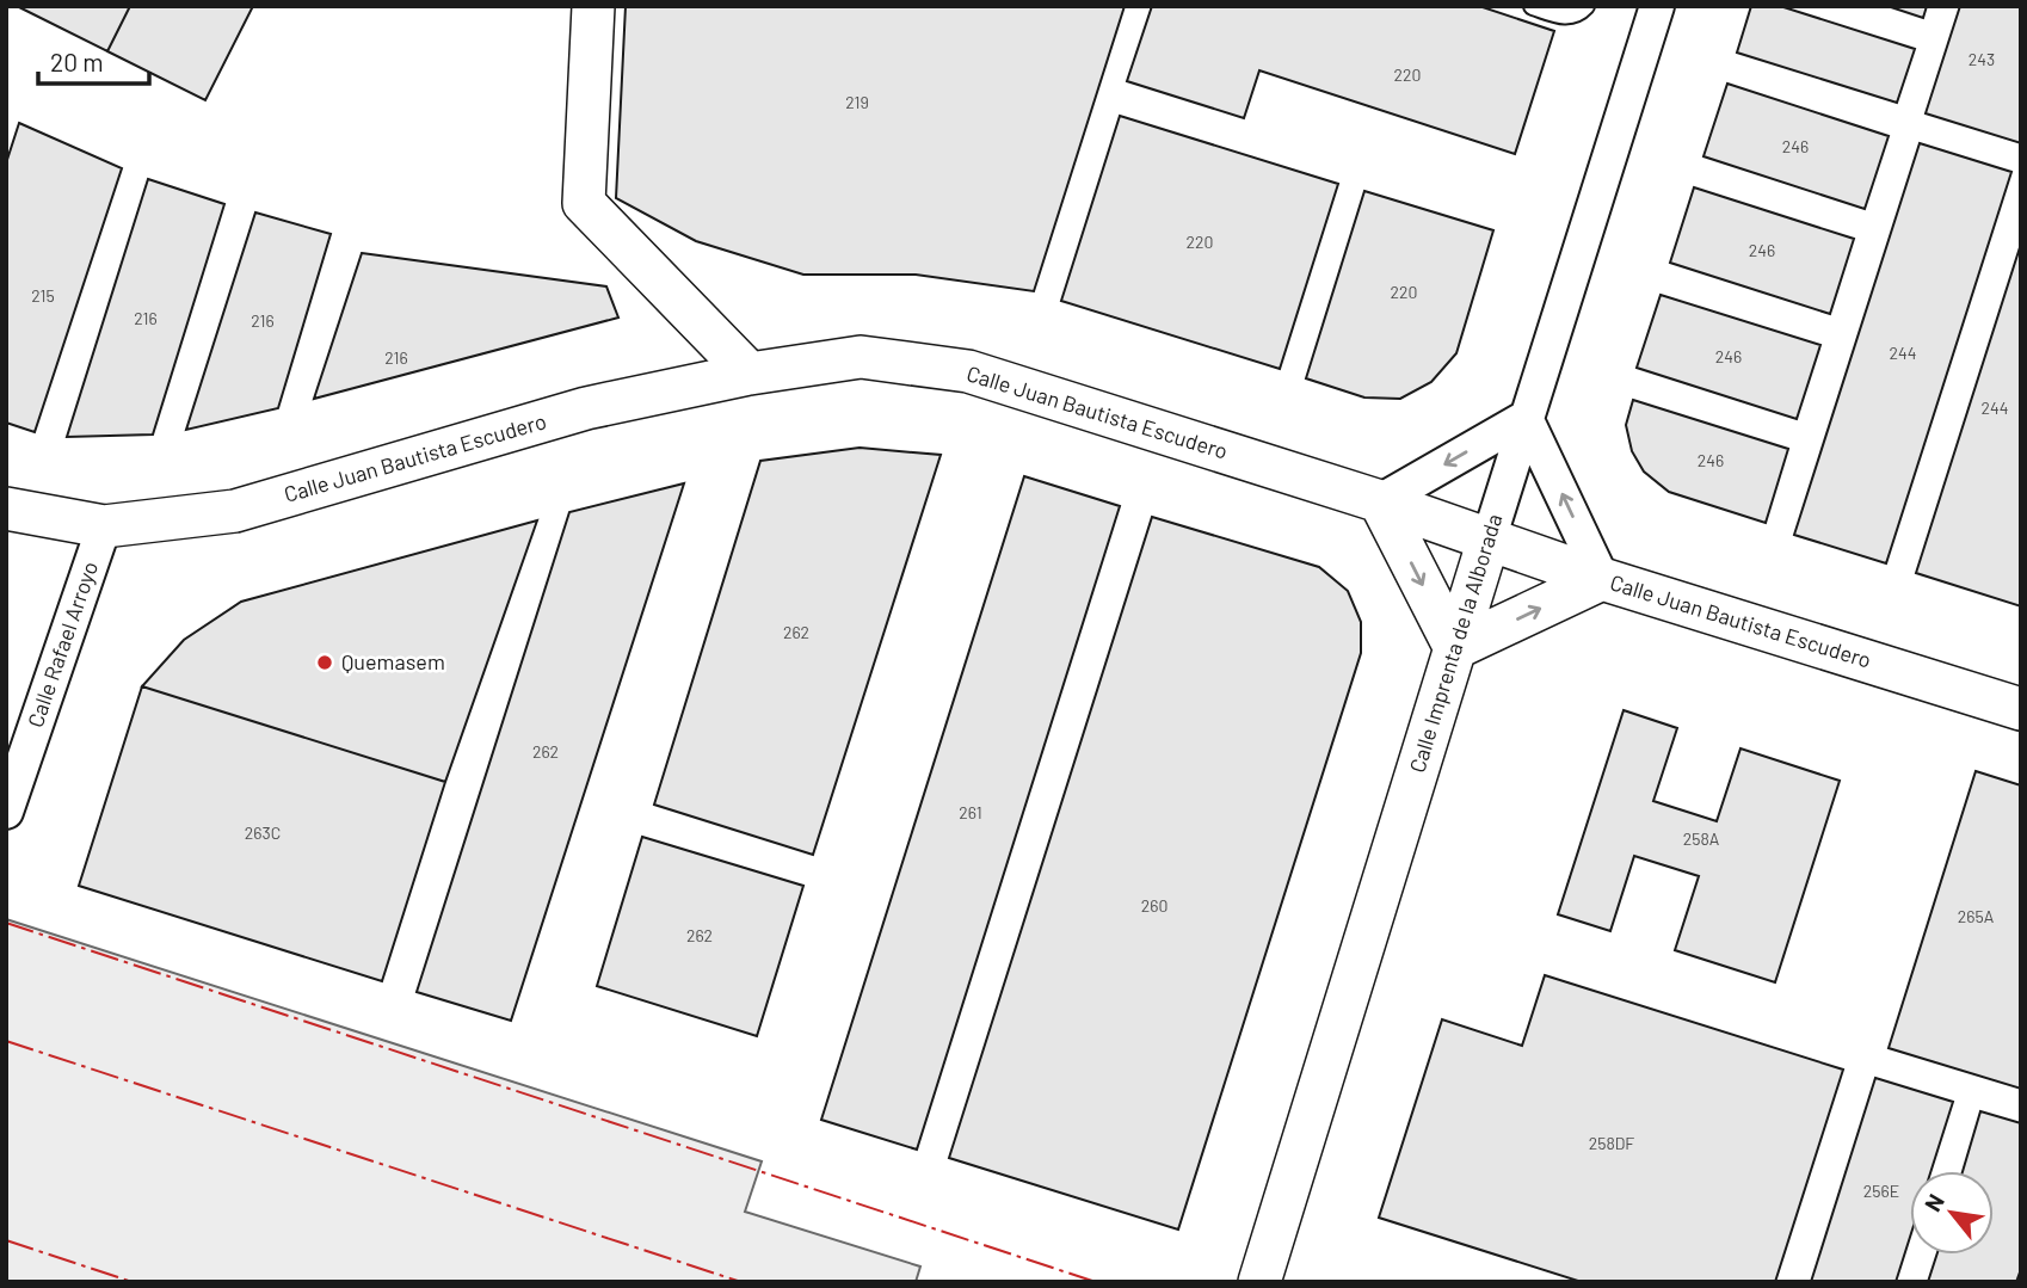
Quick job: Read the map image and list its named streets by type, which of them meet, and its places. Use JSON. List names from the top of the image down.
{
  "streets": {
    "street": ["Calle Juan Bautista Escudero", "Calle Imprenta de la Alborada", "Calle Rafael Arroyo"]
  },
  "crossings": [
    ["Calle Juan Bautista Escudero", "Calle Imprenta de la Alborada"],
    ["Calle Juan Bautista Escudero", "Calle Rafael Arroyo"]
  ],
  "places": ["Quemasem"],
  "house_numbers": [
    "243",
    "220",
    "219",
    "246",
    "220",
    "246",
    "220",
    "215",
    "216",
    "216",
    "244",
    "246",
    "216",
    "244",
    "246",
    "262",
    "262",
    "261",
    "263C",
    "258A",
    "260",
    "265A",
    "262",
    "258DF",
    "256E"
  ],
  "scale_bar": "20 m",
  "north": "top left"
}
